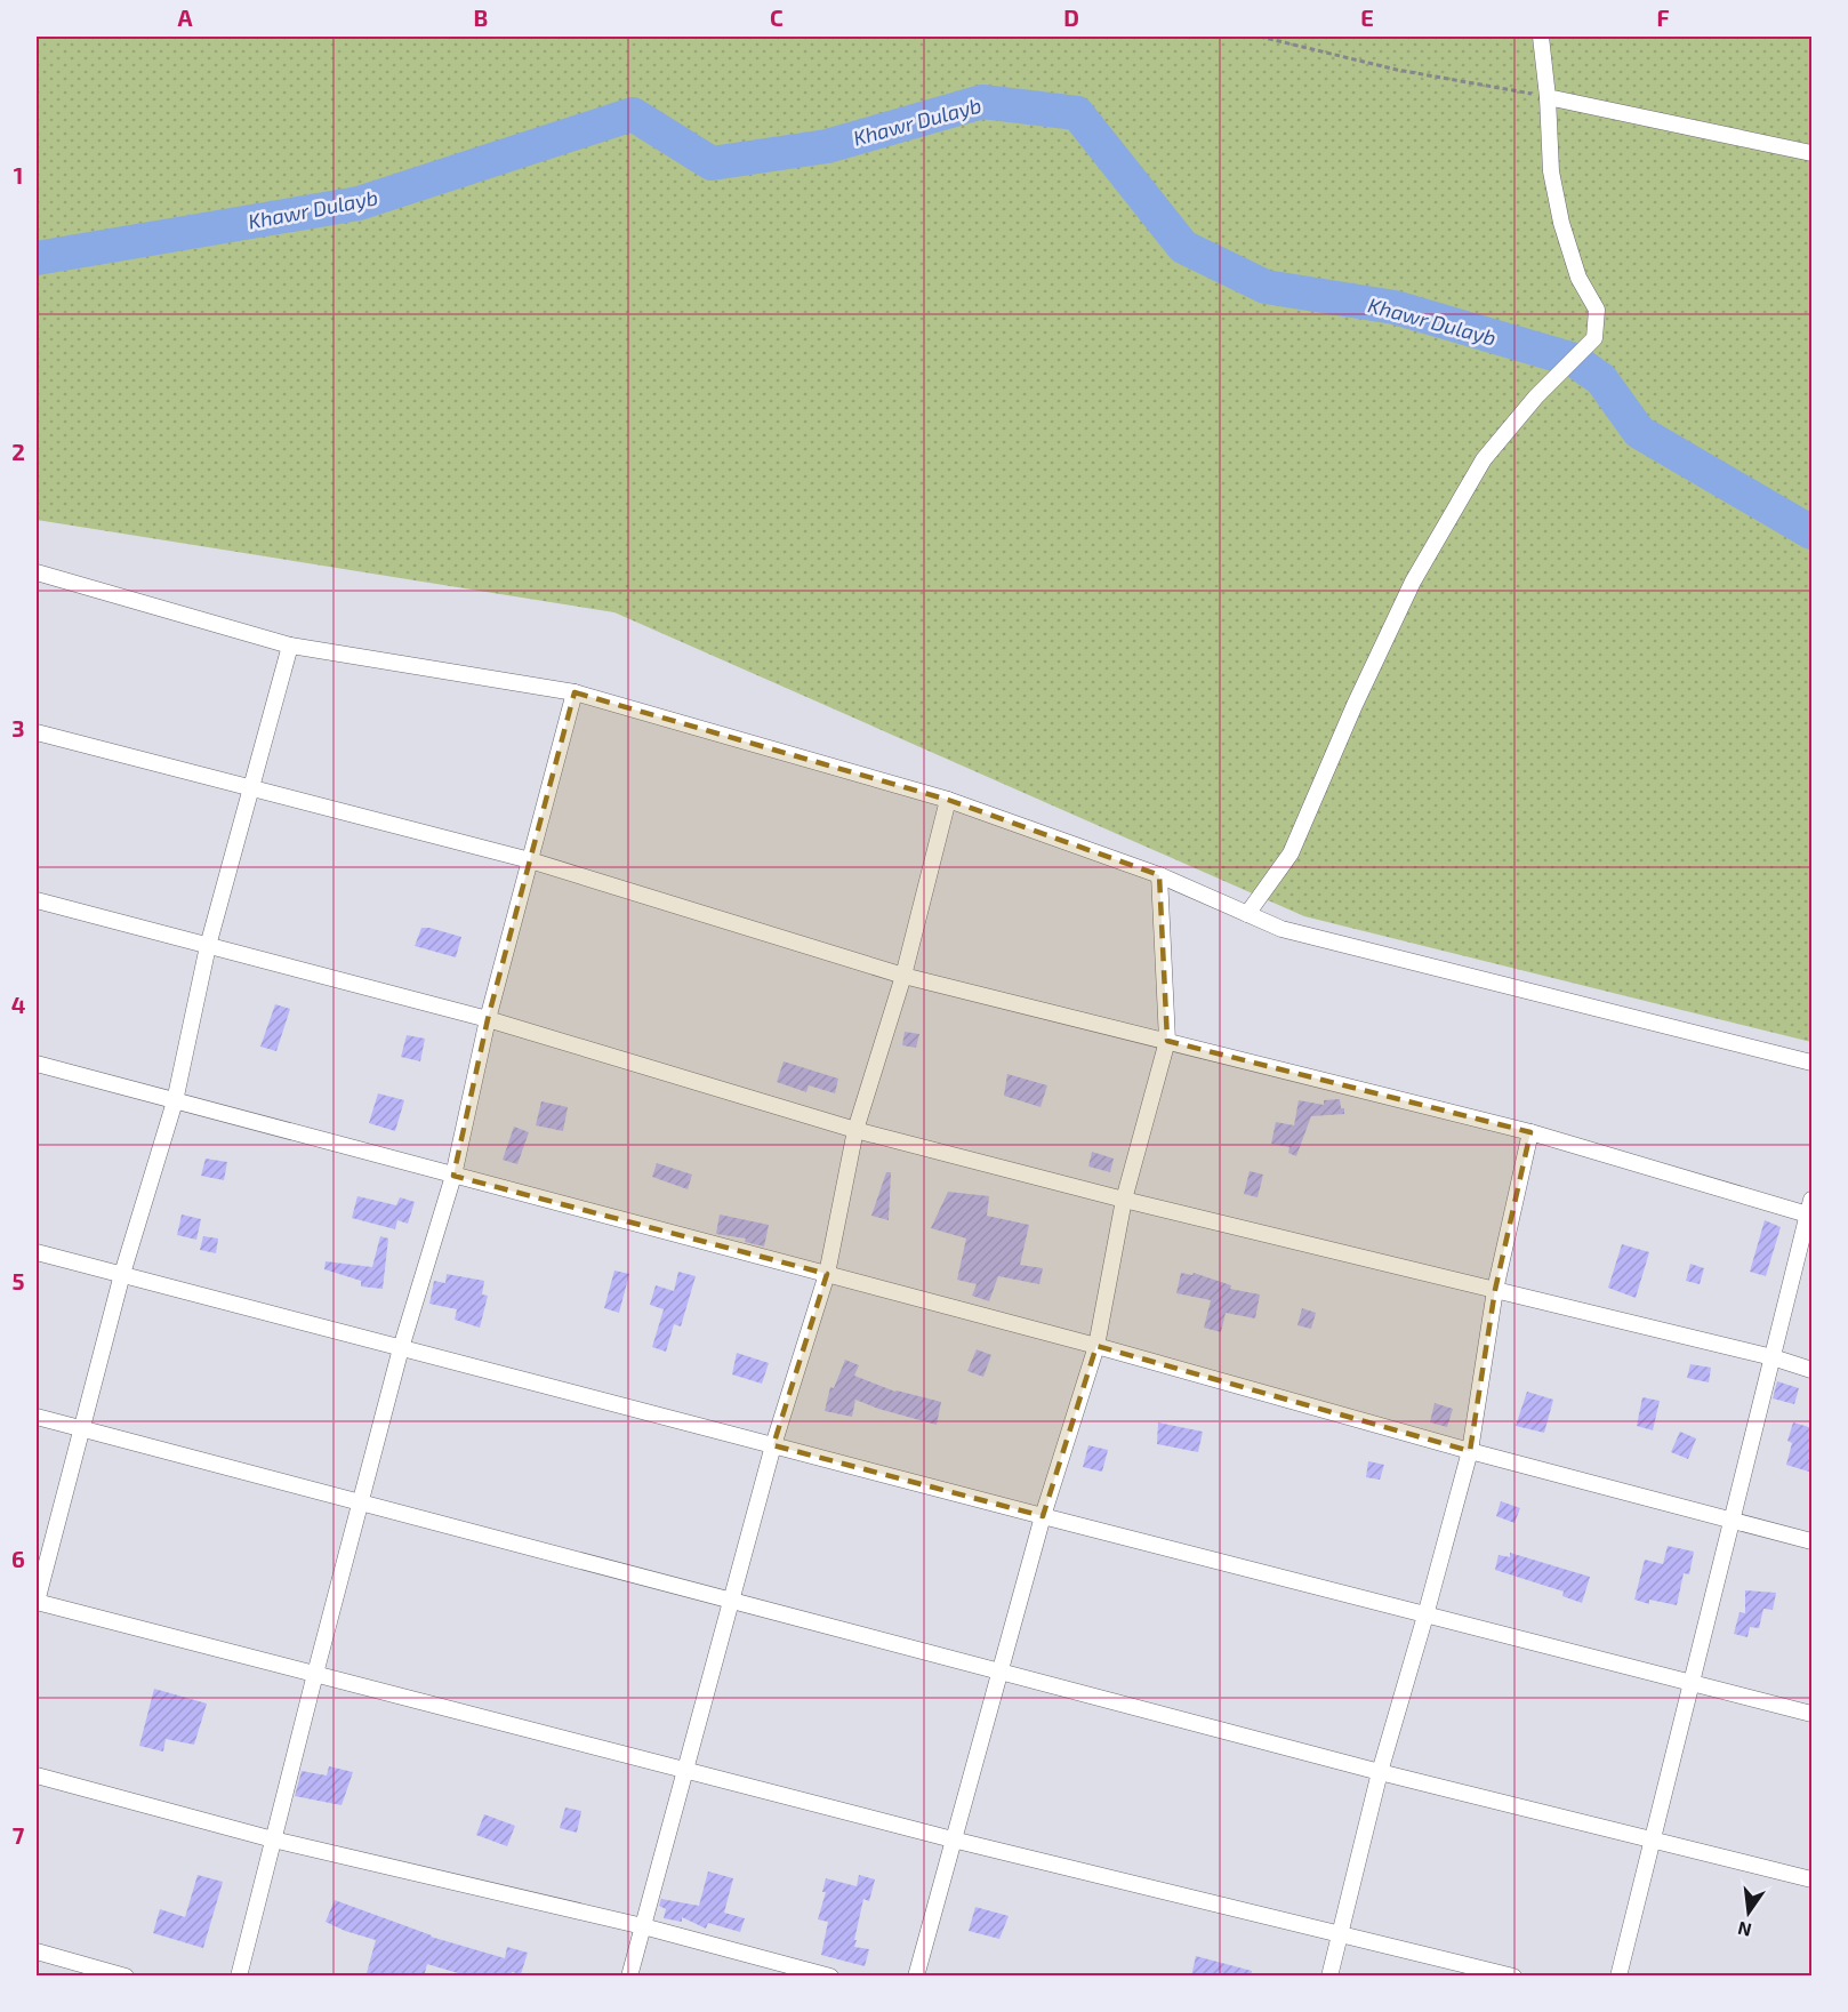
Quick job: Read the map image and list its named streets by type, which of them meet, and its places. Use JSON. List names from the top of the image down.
{
  "water": ["Khawr Dulayb"],
  "north": "bottom",
  "grid": {
    "columns": [
      "A",
      "B",
      "C",
      "D",
      "E",
      "F"
    ],
    "rows": [
      "1",
      "2",
      "3",
      "4",
      "5",
      "6",
      "7"
    ]
  }
}
